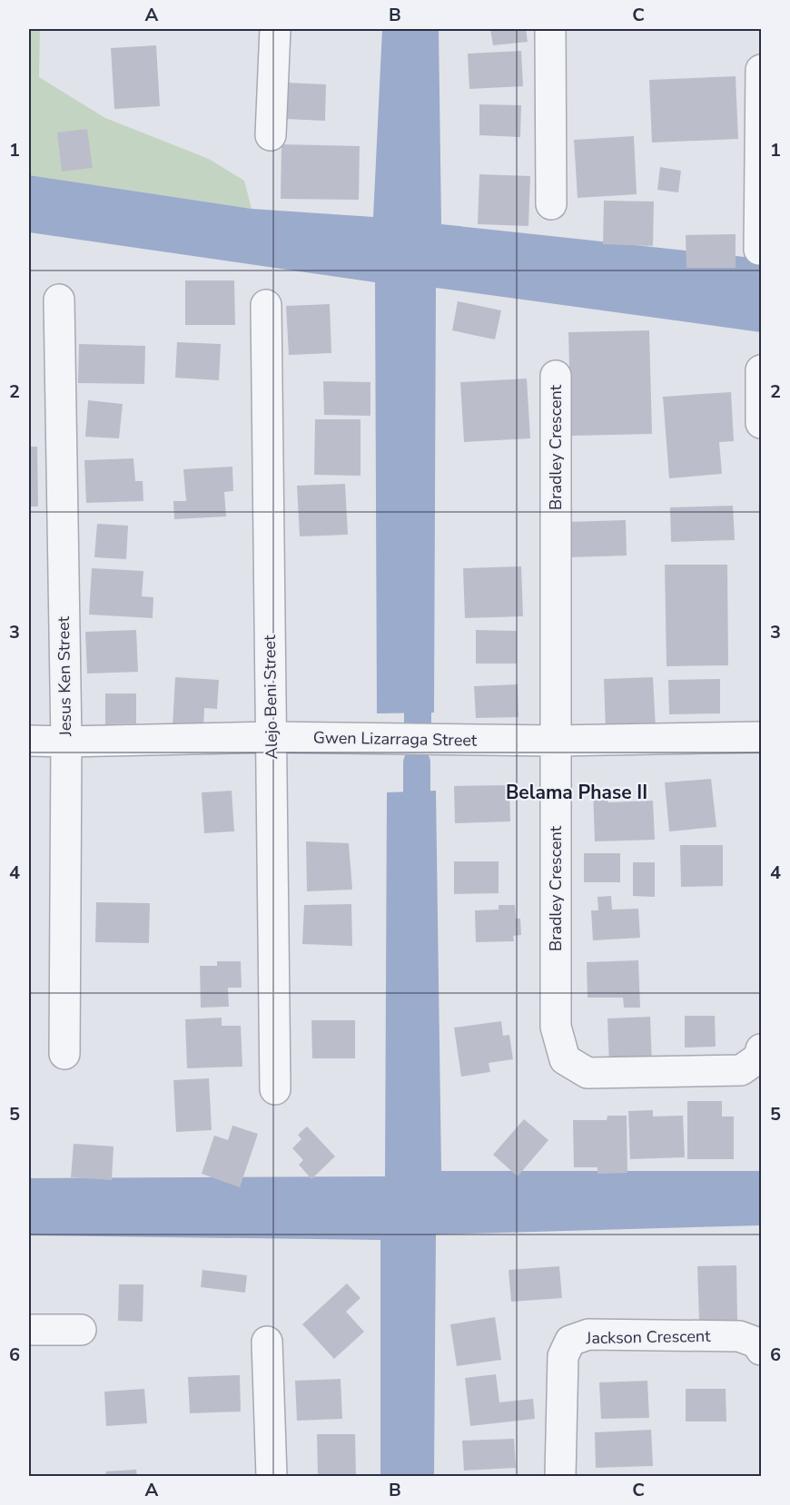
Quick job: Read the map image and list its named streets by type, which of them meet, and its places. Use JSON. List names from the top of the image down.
{
  "streets": {
    "street": [
      "Bradley Crescent",
      "Jesus Ken Street",
      "Alejo Beni Street",
      "Gwen Lizarraga Street",
      "Jackson Crescent"
    ]
  },
  "crossings": [
    ["Bradley Crescent", "Gwen Lizarraga Street"],
    ["Jesus Ken Street", "Gwen Lizarraga Street"],
    ["Alejo Beni Street", "Gwen Lizarraga Street"]
  ],
  "districts": ["Belama Phase II"],
  "grid": {
    "columns": ["A", "B", "C"],
    "rows": [
      "1",
      "2",
      "3",
      "4",
      "5",
      "6"
    ]
  }
}
